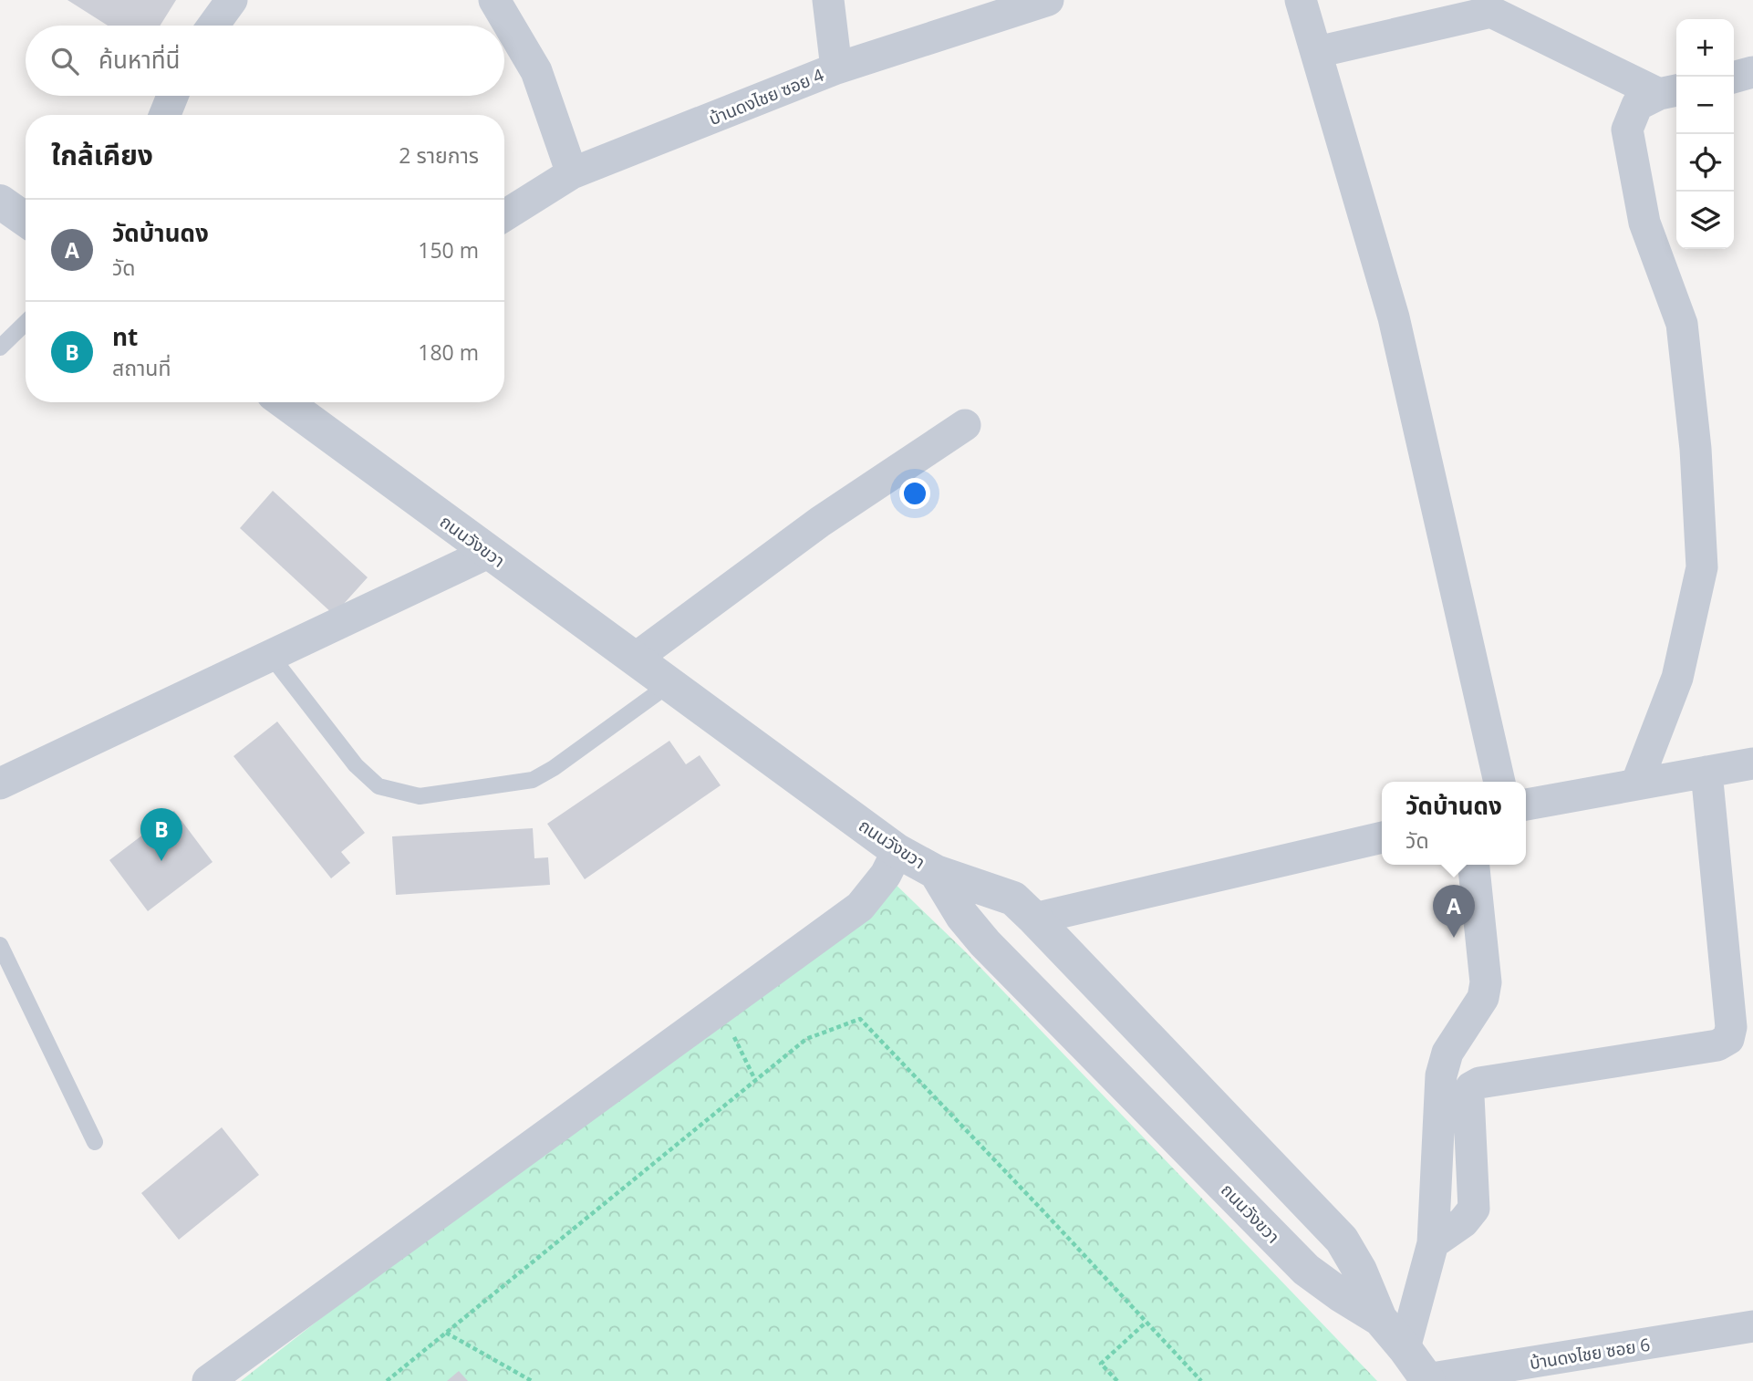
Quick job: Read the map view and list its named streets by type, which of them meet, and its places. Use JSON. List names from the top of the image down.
{
  "streets": {
    "street": ["บ้านดงไชย ซอย 4", "ถนนวังขวา", "บ้านดงไชย ซอย 6"]
  },
  "crossings": [
    ["ถนนวังขวา", "บ้านดงไชย ซอย 6"]
  ],
  "page": {
    "map_buttons": ["+", "−"],
    "search": "ค้นหาที่นี่",
    "heading": ["ใกล้เคียง", "2 รายการ"],
    "list": [
      {
        "mark": "A",
        "name": "วัดบ้านดง",
        "note": "วัด",
        "value": "150 m"
      },
      {
        "mark": "B",
        "name": "nt",
        "note": "สถานที่",
        "value": "180 m"
      }
    ],
    "popup": ["วัดบ้านดง", "วัด"],
    "pins": ["B", "A"]
  }
}
